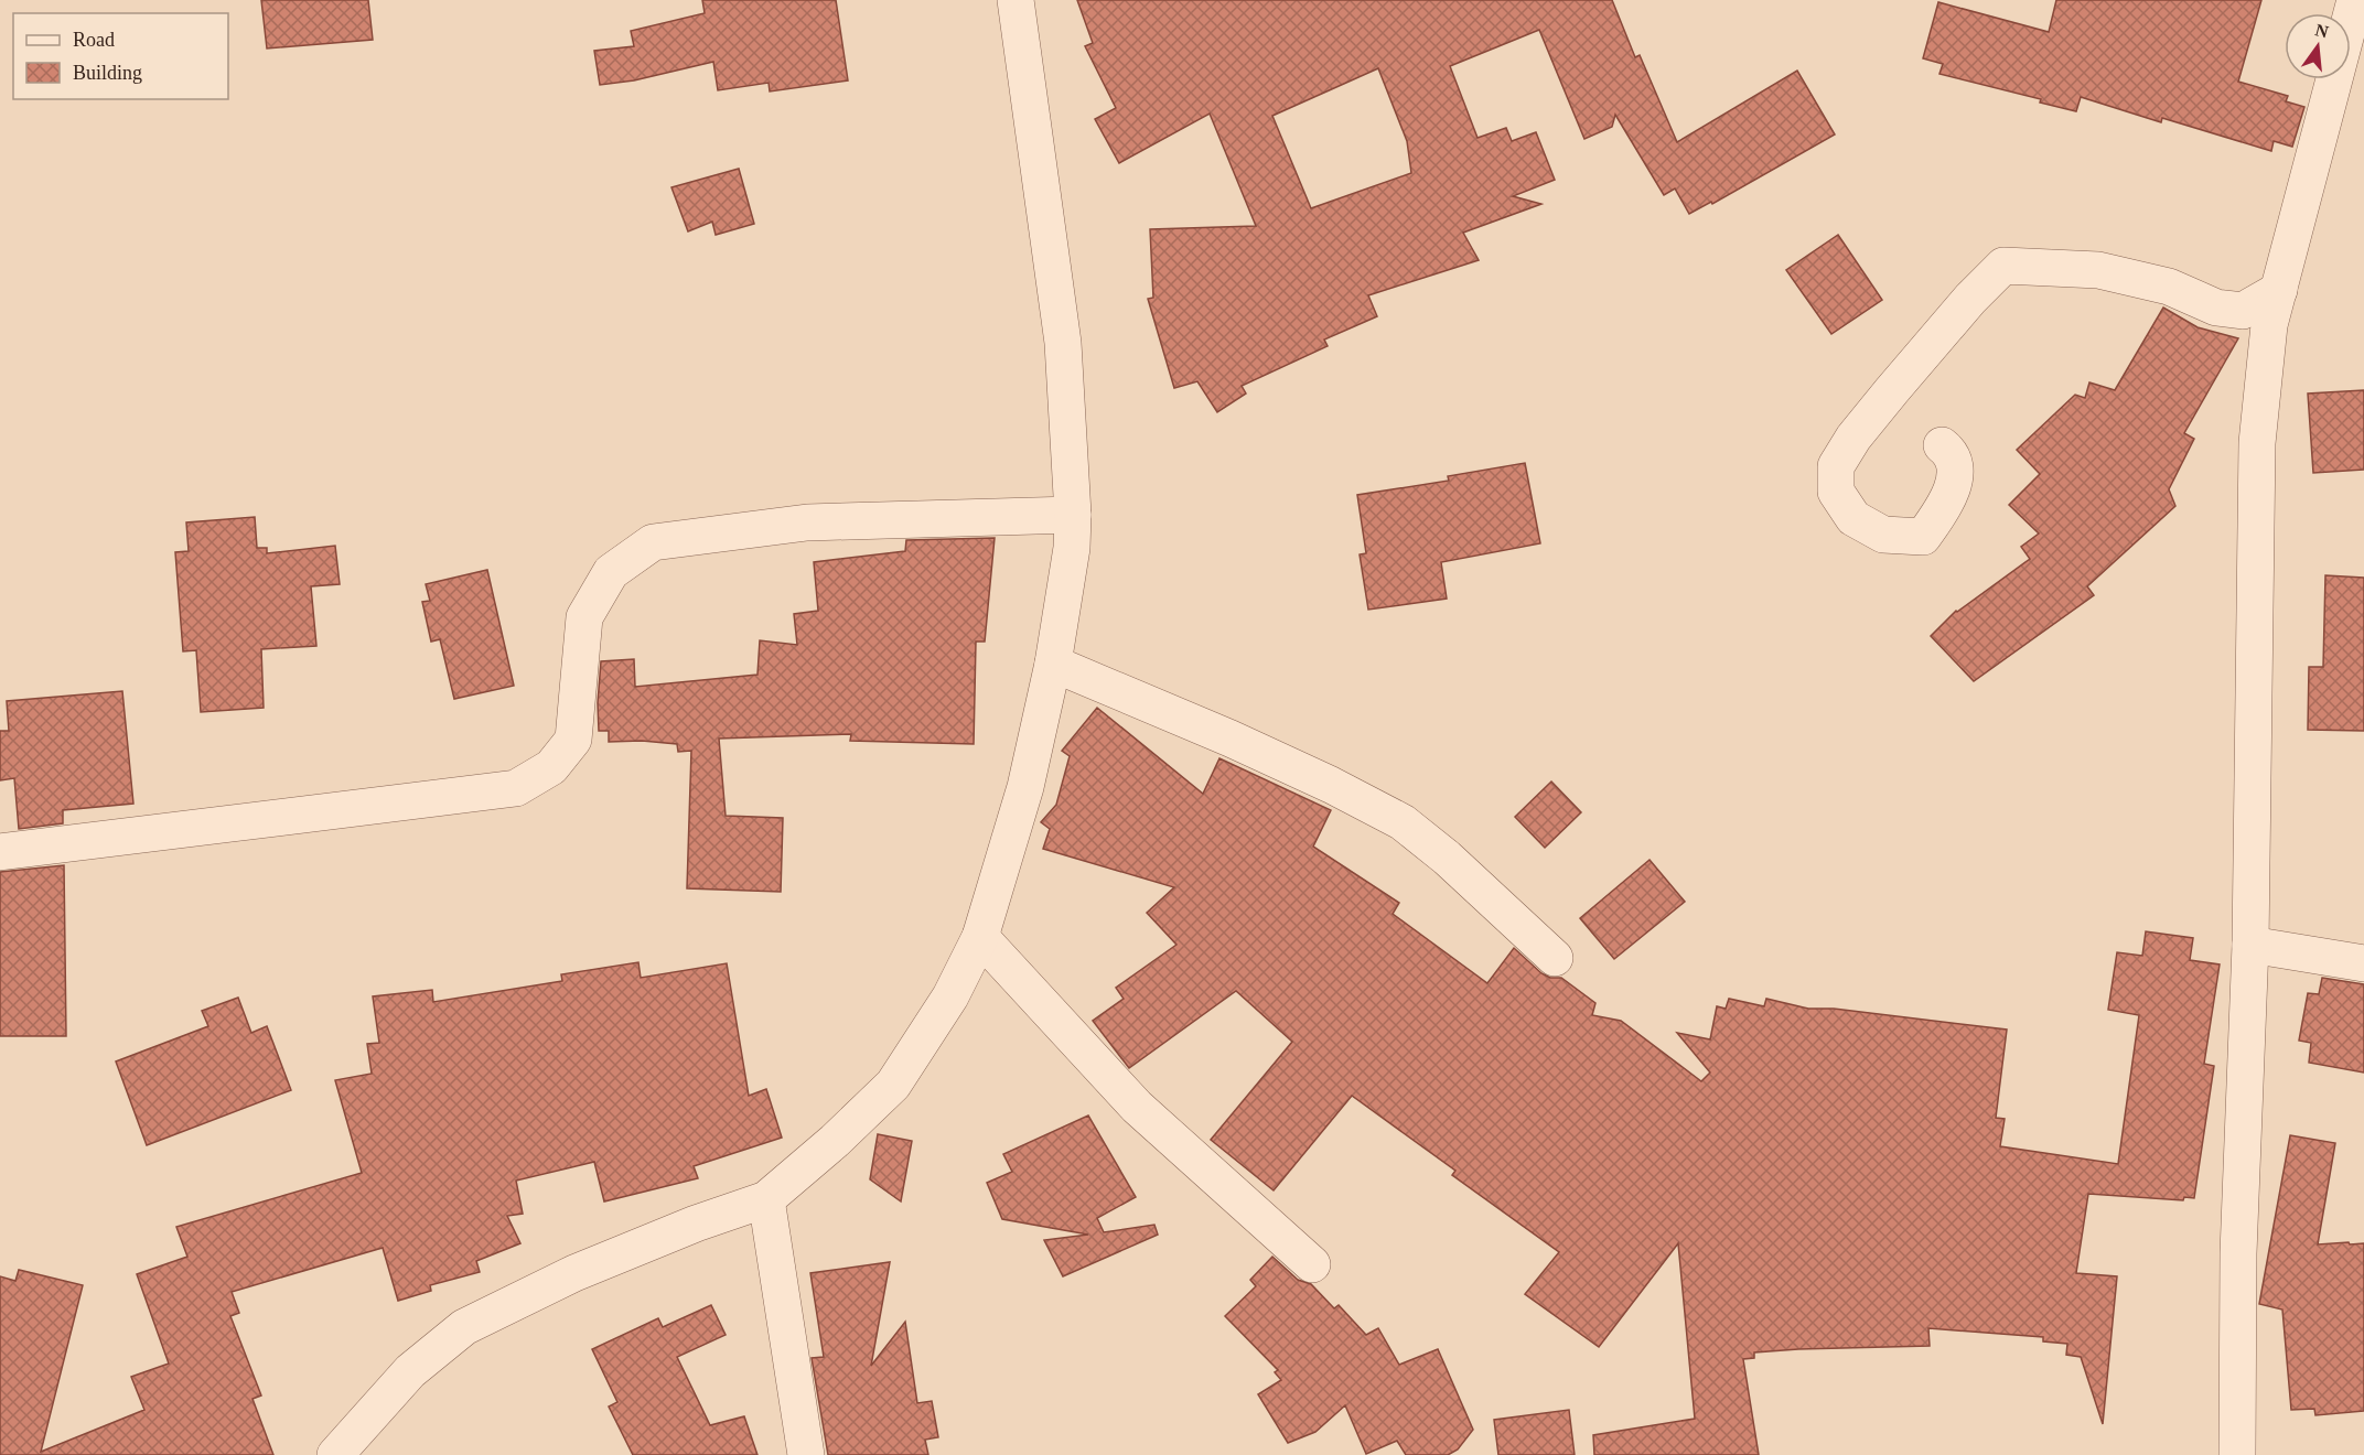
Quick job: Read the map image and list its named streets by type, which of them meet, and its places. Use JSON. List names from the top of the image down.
{
  "legend": ["Road", "Building"],
  "north": "top"
}
